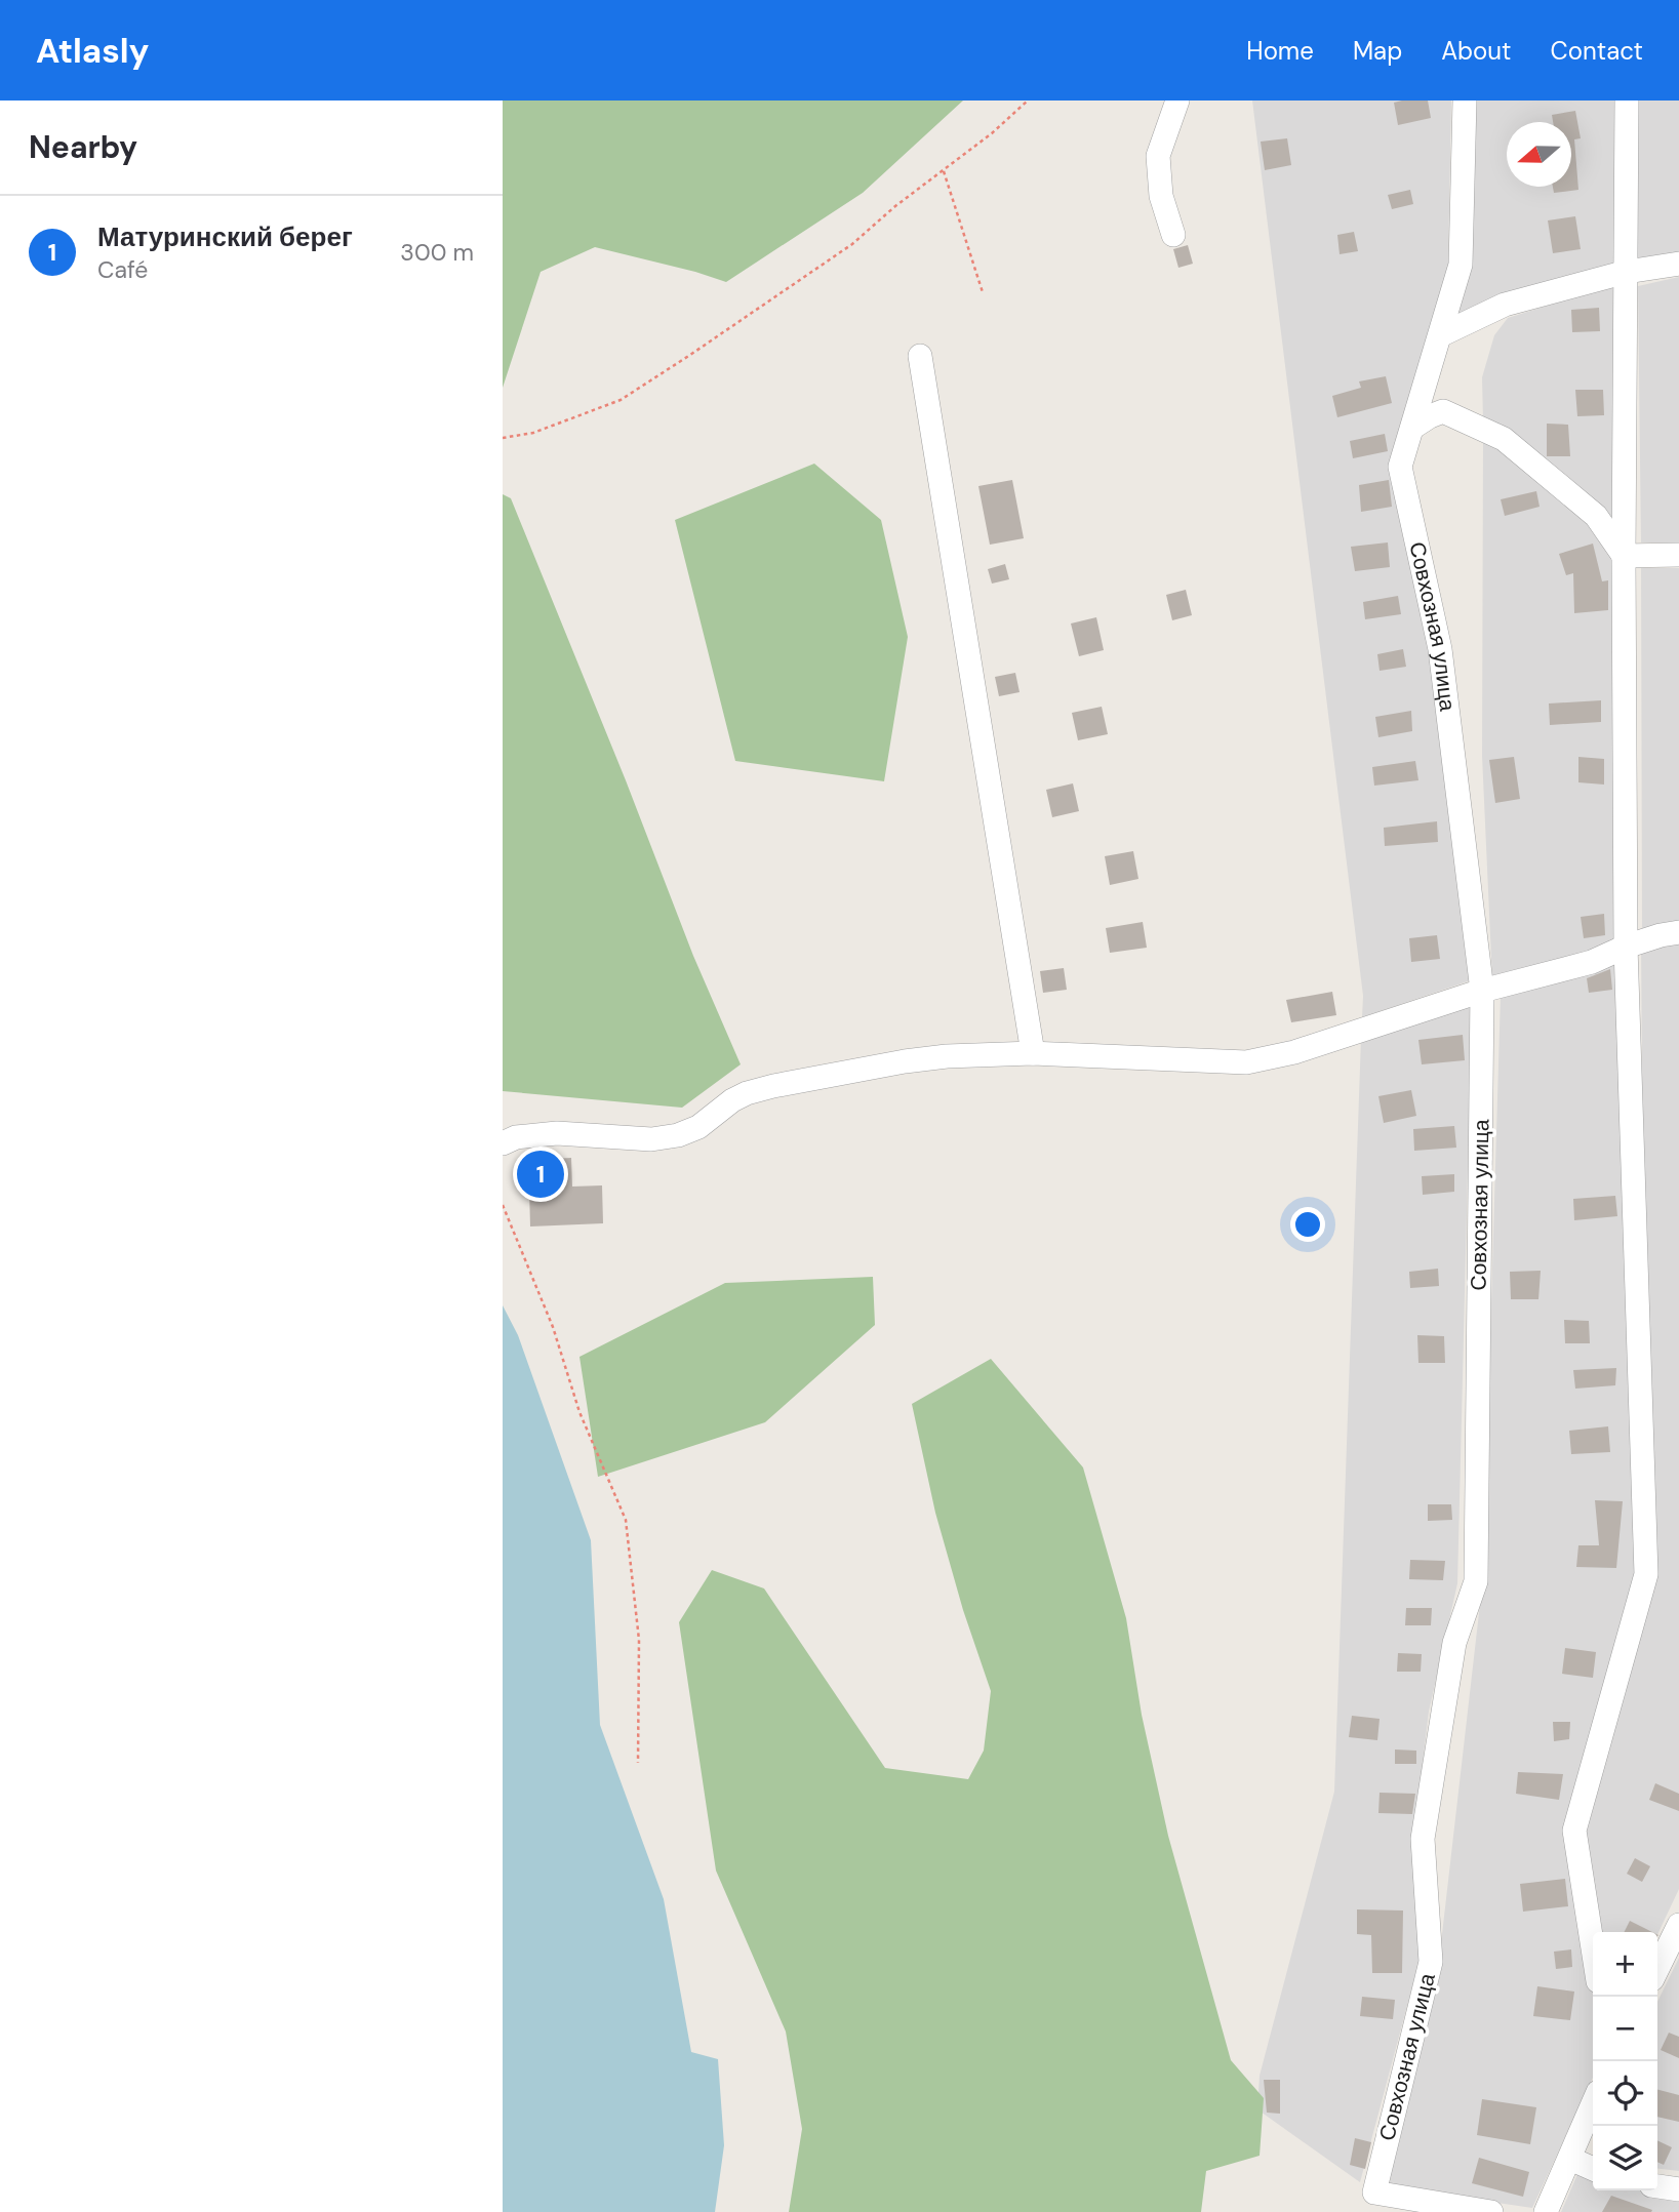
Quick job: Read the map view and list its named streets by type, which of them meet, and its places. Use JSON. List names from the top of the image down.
{
  "streets": {
    "street": ["Совхозная улица"]
  },
  "north": "left",
  "page": {
    "header": "Atlasly",
    "nav": [
      "Home",
      "Map",
      "About",
      "Contact"
    ],
    "heading": "Nearby",
    "list": [
      {
        "mark": "1",
        "name": "Матуринский берег",
        "note": "Café",
        "value": "300 m"
      }
    ],
    "pins": "1",
    "map_buttons": ["+", "−"]
  }
}
